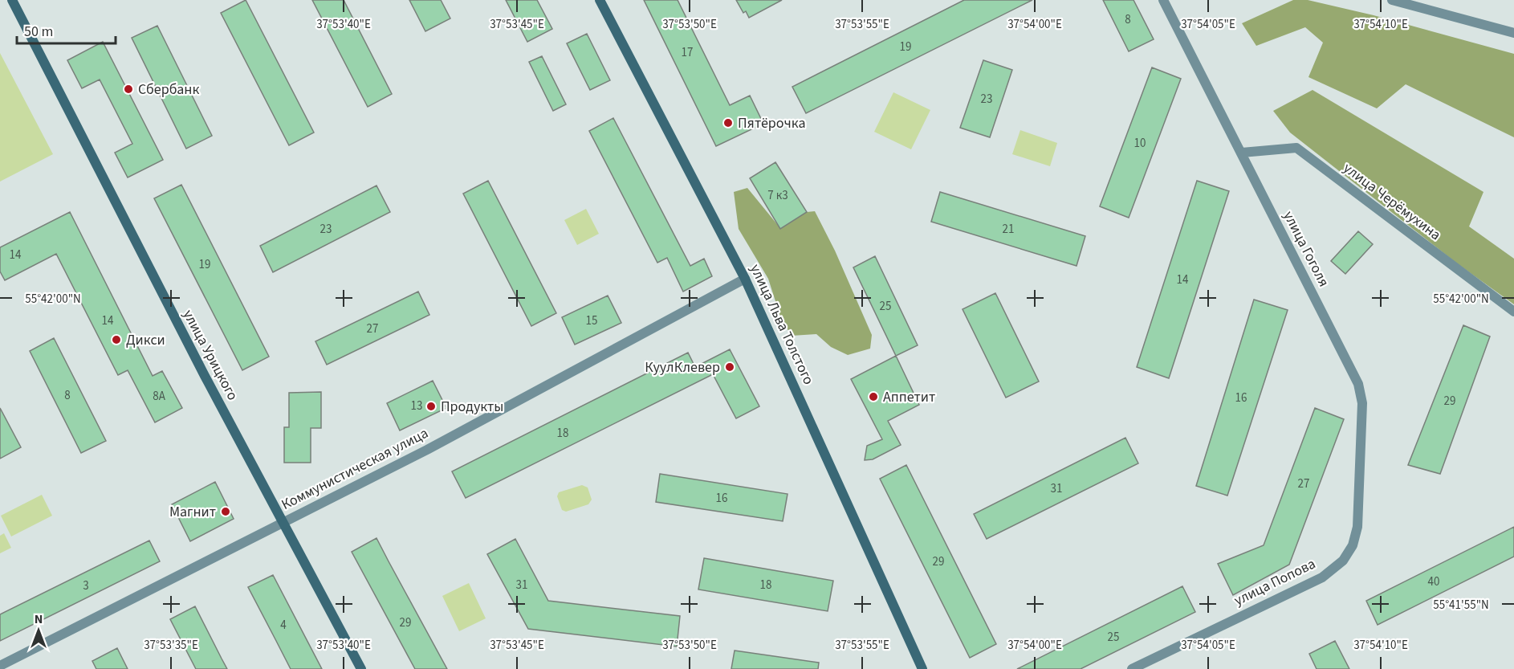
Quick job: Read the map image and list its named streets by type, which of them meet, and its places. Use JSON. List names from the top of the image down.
{
  "streets": {
    "street": [
      "улица Черёмухина",
      "улица Гоголя",
      "улица Льва Толстого",
      "улица Урицкого",
      "Коммунистическая улица",
      "улица Попова"
    ]
  },
  "crossings": [
    ["улица Черёмухина", "улица Гоголя"],
    ["улица Гоголя", "улица Попова"],
    ["улица Льва Толстого", "Коммунистическая улица"],
    ["улица Урицкого", "Коммунистическая улица"]
  ],
  "places": [
    "Сбербанк",
    "Пятёрочка",
    "Дикси",
    "КуулКлевер",
    "Аппетит",
    "Продукты",
    "Магнит"
  ],
  "house_numbers": [
    "8",
    "19",
    "17",
    "23",
    "10",
    "7 к3",
    "23",
    "21",
    "14",
    "19",
    "14",
    "25",
    "14",
    "15",
    "27",
    "8",
    "8А",
    "16",
    "29",
    "13",
    "18",
    "27",
    "31",
    "16",
    "29",
    "40",
    "31",
    "18",
    "3",
    "29",
    "4",
    "25"
  ],
  "scale_bar": "50 m",
  "north": "top",
  "coordinates": [
    "37°53'40\"E",
    "37°53'45\"E",
    "37°53'50\"E",
    "37°53'55\"E",
    "37°54'00\"E",
    "37°54'05\"E",
    "37°54'10\"E",
    "55°42'00\"N",
    "55°41'55\"N",
    "37°53'35\"E"
  ]
}
